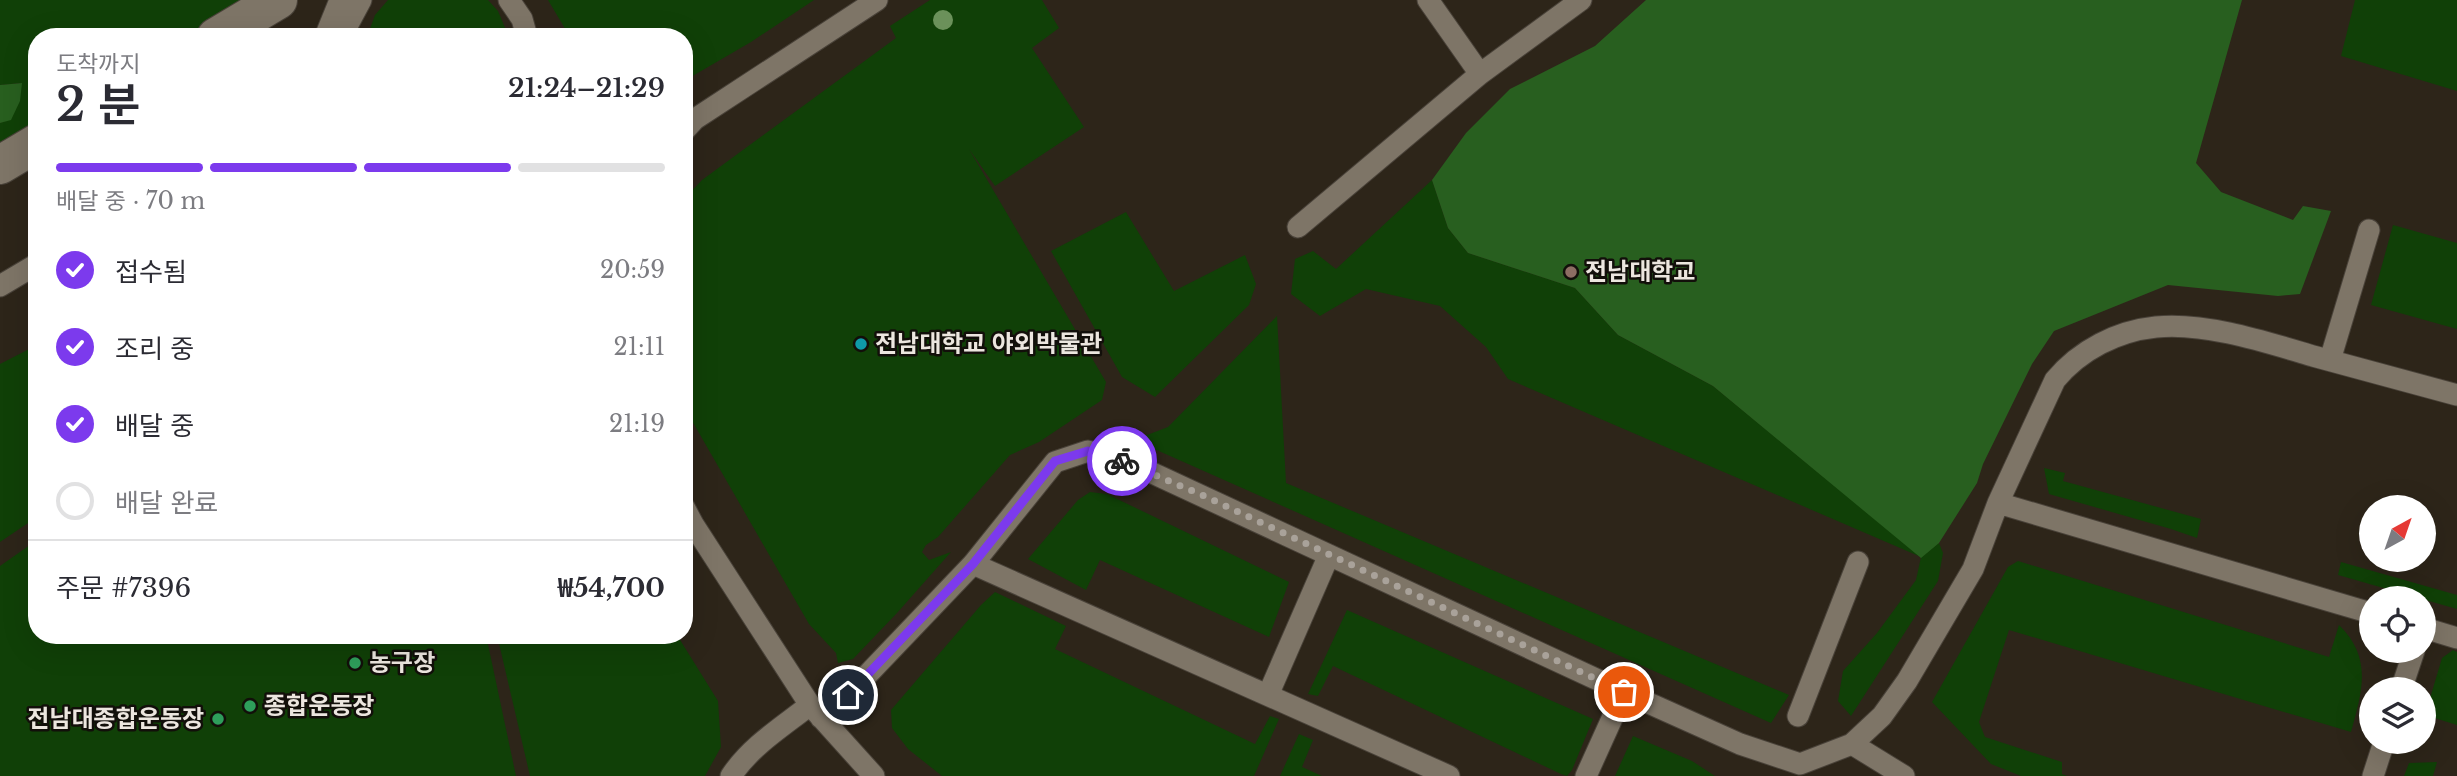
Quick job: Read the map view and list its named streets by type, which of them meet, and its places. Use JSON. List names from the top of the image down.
{
  "places": [
    "전남대학교",
    "전남대학교 야외박물관",
    "농구장",
    "종합운동장",
    "전남대종합운동장"
  ],
  "north": "top right",
  "page": {
    "heading": ["2 분", "도착까지", "21:24–21:29"],
    "panel": ["주문 #7396", "₩54,700"],
    "bar": "배달 중 · 70 m",
    "list": [
      ["접수됨", "20:59"],
      ["조리 중", "21:11"],
      ["배달 중", "21:19"],
      "배달 완료"
    ]
  }
}
